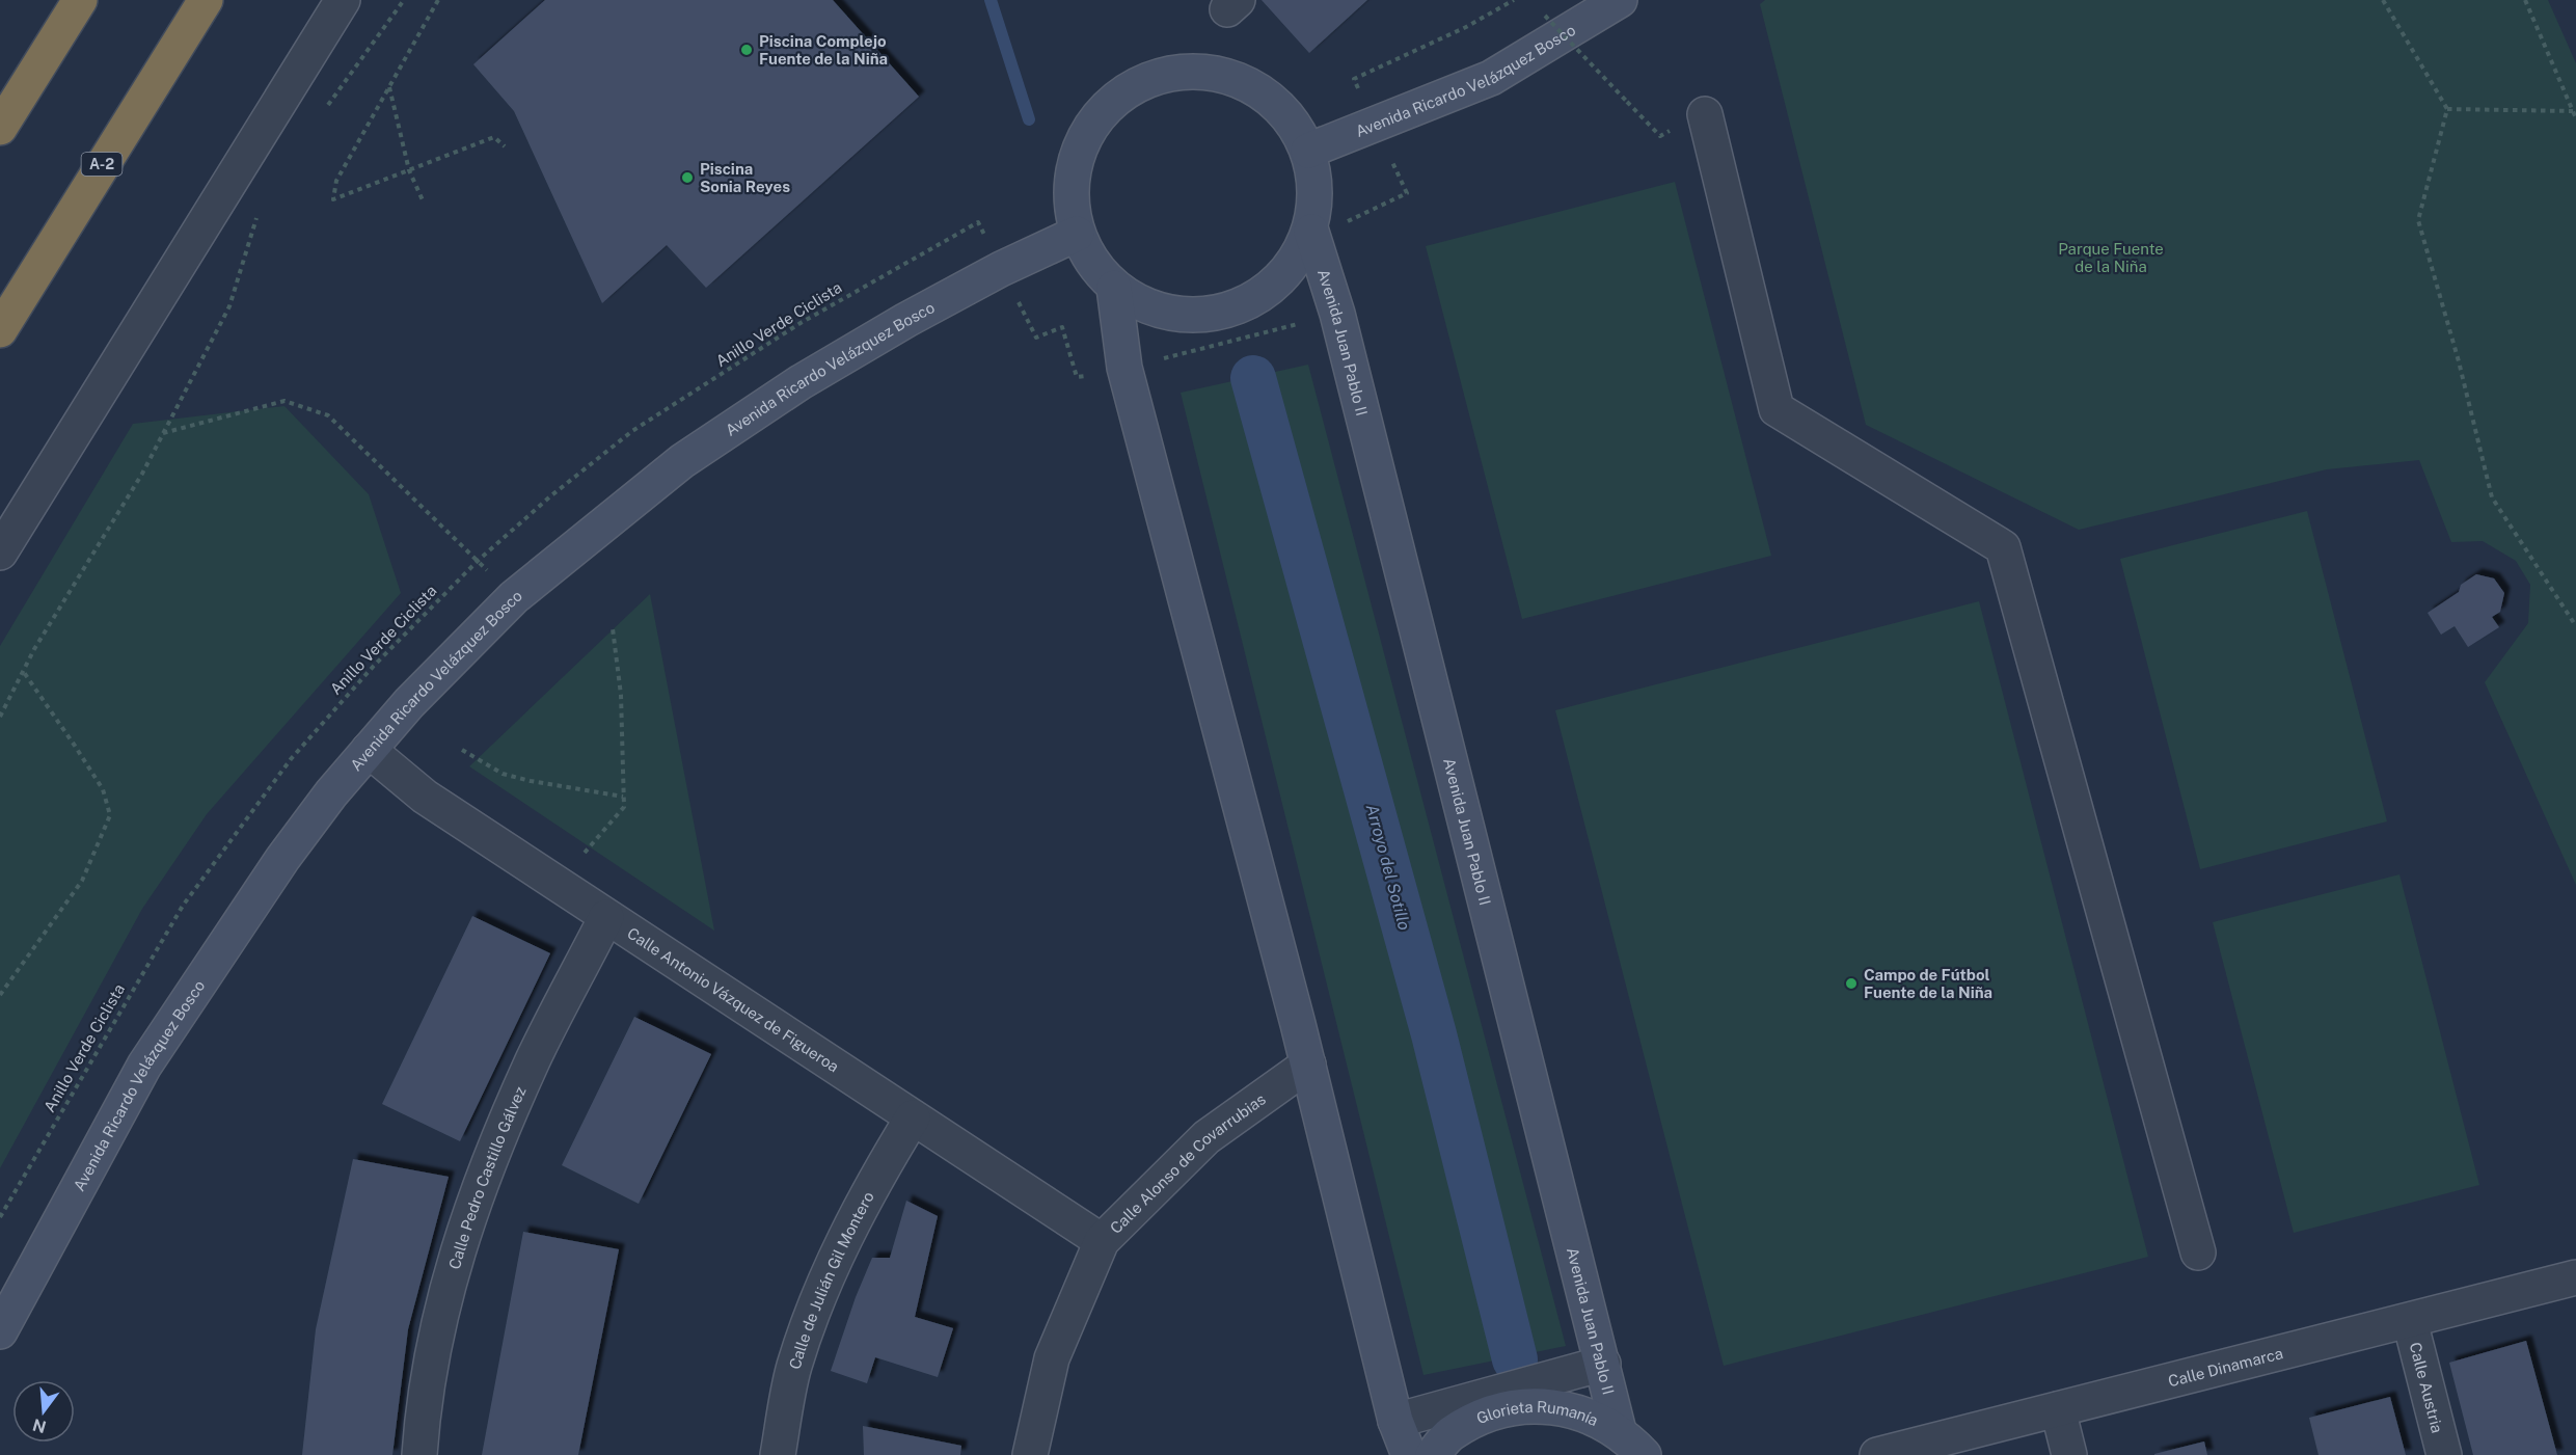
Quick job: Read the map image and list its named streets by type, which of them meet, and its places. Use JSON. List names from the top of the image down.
{
  "streets": {
    "highway": ["A-2"],
    "street": [
      "Avenida Ricardo Velázquez Bosco",
      "Avenida Juan Pablo II",
      "Calle Antonio Vázquez de Figueroa",
      "Calle Alonso de Covarrubias",
      "Calle Pedro Castillo Gálvez",
      "Calle de Julián Gil Montero",
      "Calle Dinamarca",
      "Calle Austria",
      "Glorieta Rumanía"
    ],
    "path": ["Anillo Verde Ciclista"]
  },
  "crossings": [
    ["Avenida Ricardo Velázquez Bosco", "Anillo Verde Ciclista"],
    ["Avenida Ricardo Velázquez Bosco", "Calle Antonio Vázquez de Figueroa"],
    ["Anillo Verde Ciclista", "Avenida Juan Pablo II"],
    ["Avenida Juan Pablo II", "Glorieta Rumanía"],
    ["Calle Antonio Vázquez de Figueroa", "Calle Alonso de Covarrubias"],
    ["Calle Antonio Vázquez de Figueroa", "Calle Pedro Castillo Gálvez"],
    ["Calle Antonio Vázquez de Figueroa", "Calle de Julián Gil Montero"],
    ["Calle Dinamarca", "Calle Austria"]
  ],
  "water": ["Arroyo del Sotillo"],
  "parks": ["Parque Fuente de la Niña"],
  "places": ["Piscina Complejo Fuente de la Niña", "Piscina Sonia Reyes", "Campo de Fútbol Fuente de la Niña"],
  "north": "bottom"
}
